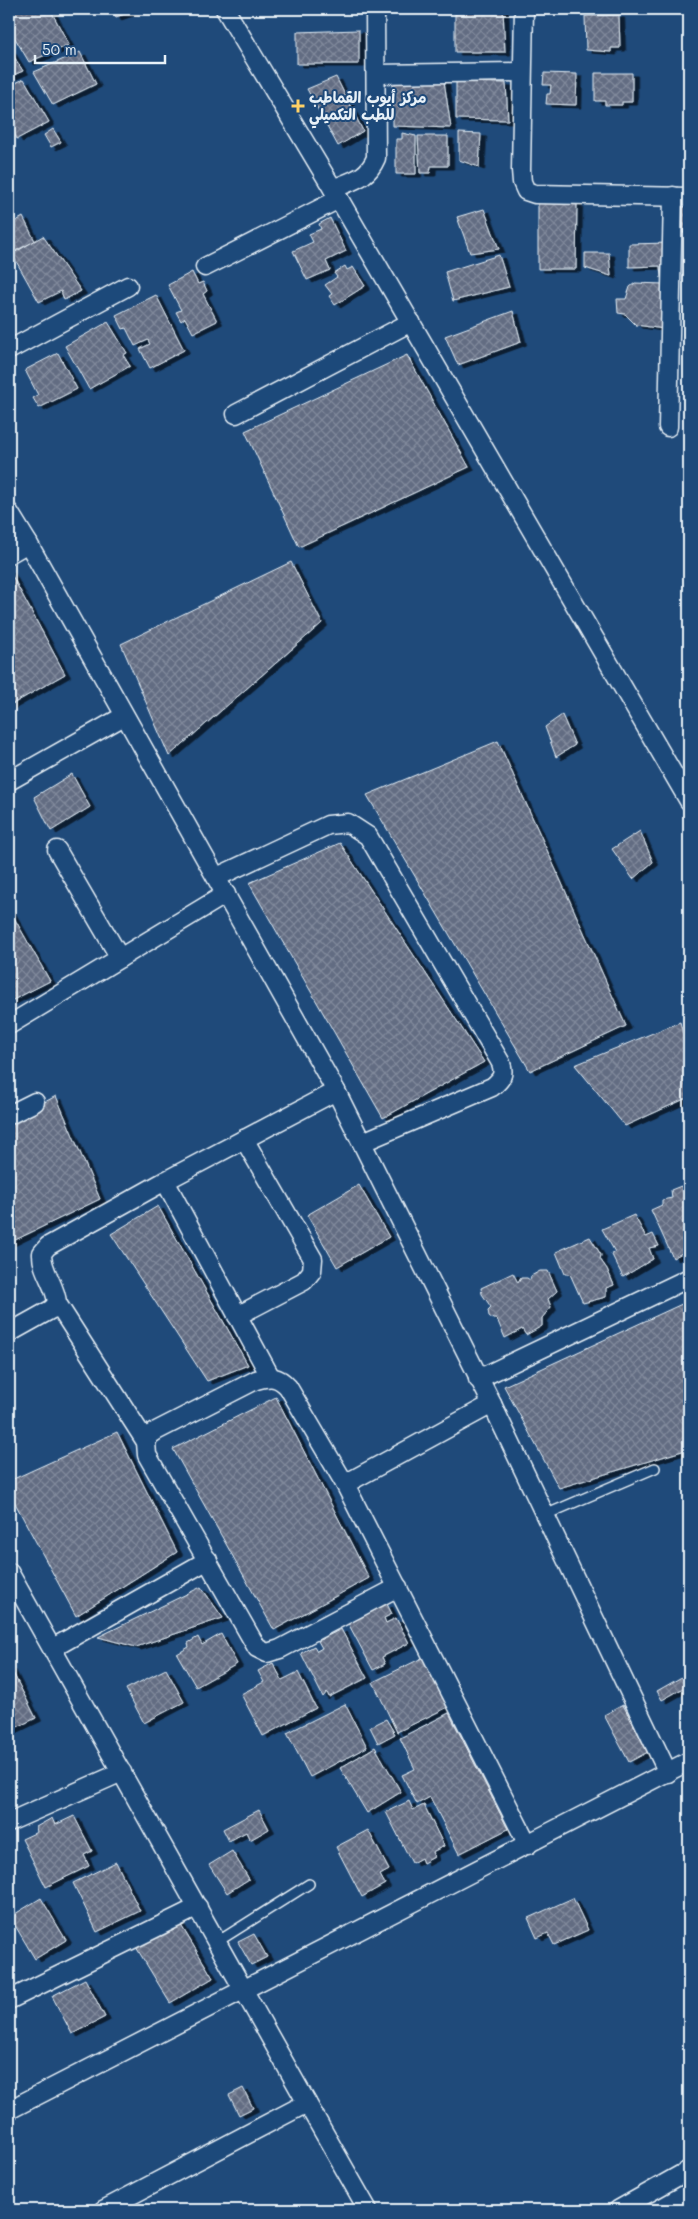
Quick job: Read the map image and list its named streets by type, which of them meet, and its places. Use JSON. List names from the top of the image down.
{
  "places": {
    "health": ["مركز أيوب القماطب للطب التكميلي"]
  },
  "scale_bar": "50 m"
}
